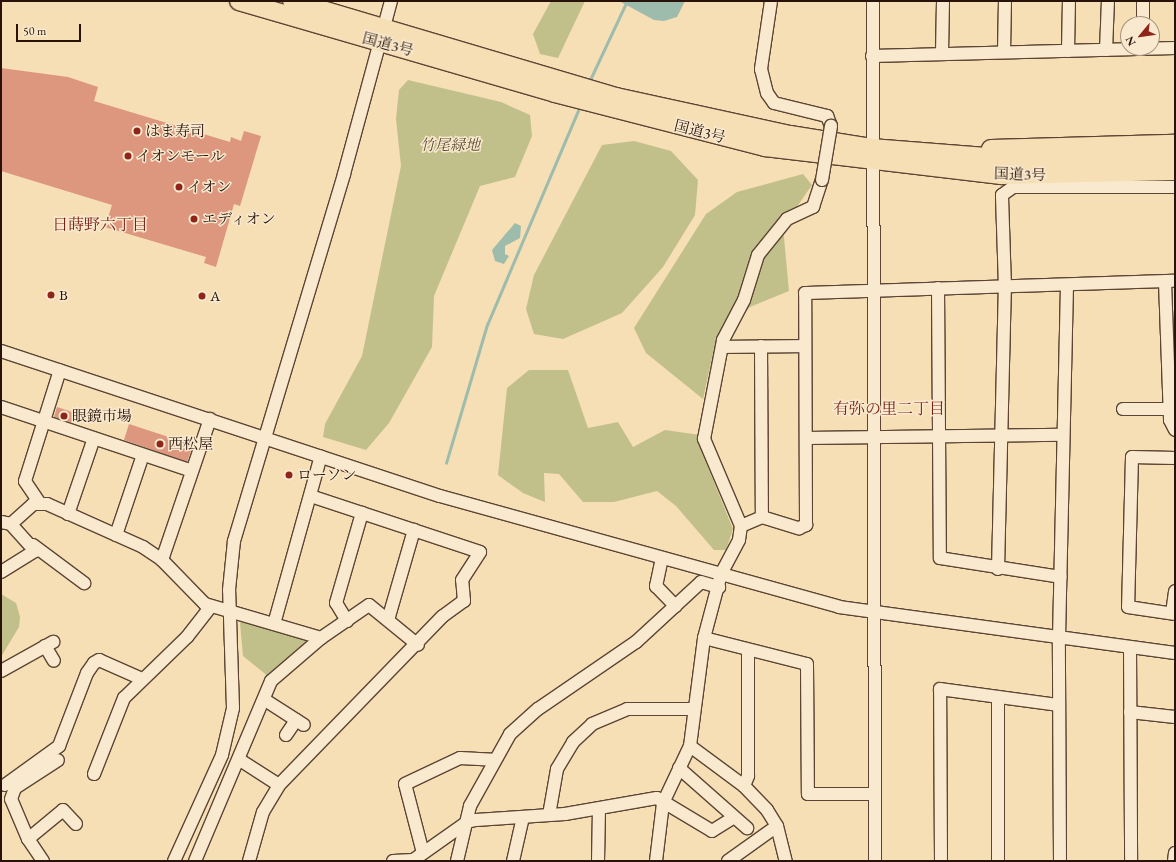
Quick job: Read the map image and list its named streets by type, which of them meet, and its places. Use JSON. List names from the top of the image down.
{
  "streets": {
    "highway": ["国道3号"]
  },
  "districts": ["日蒔野六丁目", "有弥の里二丁目"],
  "parks": ["竹尾緑地"],
  "places": [
    "はま寿司",
    "イオンモール",
    "イオン",
    "エディオン",
    "B",
    "A",
    "眼鏡市場",
    "西松屋",
    "ローソン"
  ],
  "scale_bar": "50 m",
  "north": "bottom left"
}
